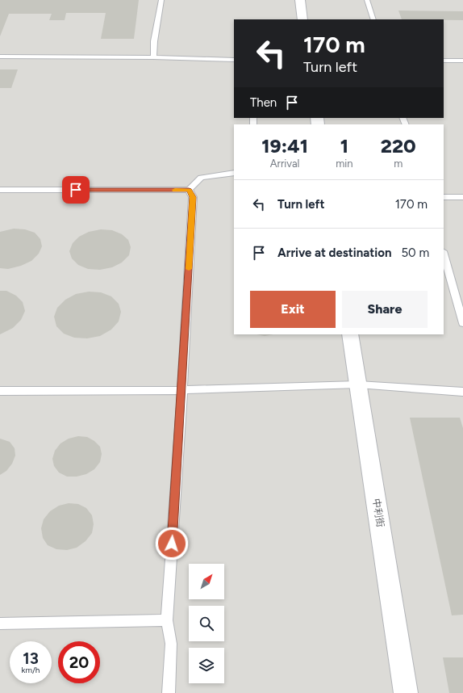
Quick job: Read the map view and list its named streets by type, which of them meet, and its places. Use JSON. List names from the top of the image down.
{
  "streets": {
    "street": ["中利街"]
  },
  "north": "top right",
  "page": {
    "turn": ["170 m", "Turn left"],
    "then": "Then",
    "eta": [
      "19:41",
      "Arrival",
      "1",
      "min",
      "220",
      "m"
    ],
    "list": [
      {
        "name": "Turn left",
        "value": "170 m"
      },
      {
        "name": "Arrive at destination",
        "value": "50 m"
      }
    ],
    "buttons": ["Exit", "Share"],
    "speed": "13 km/h",
    "limit": "20"
  }
}
